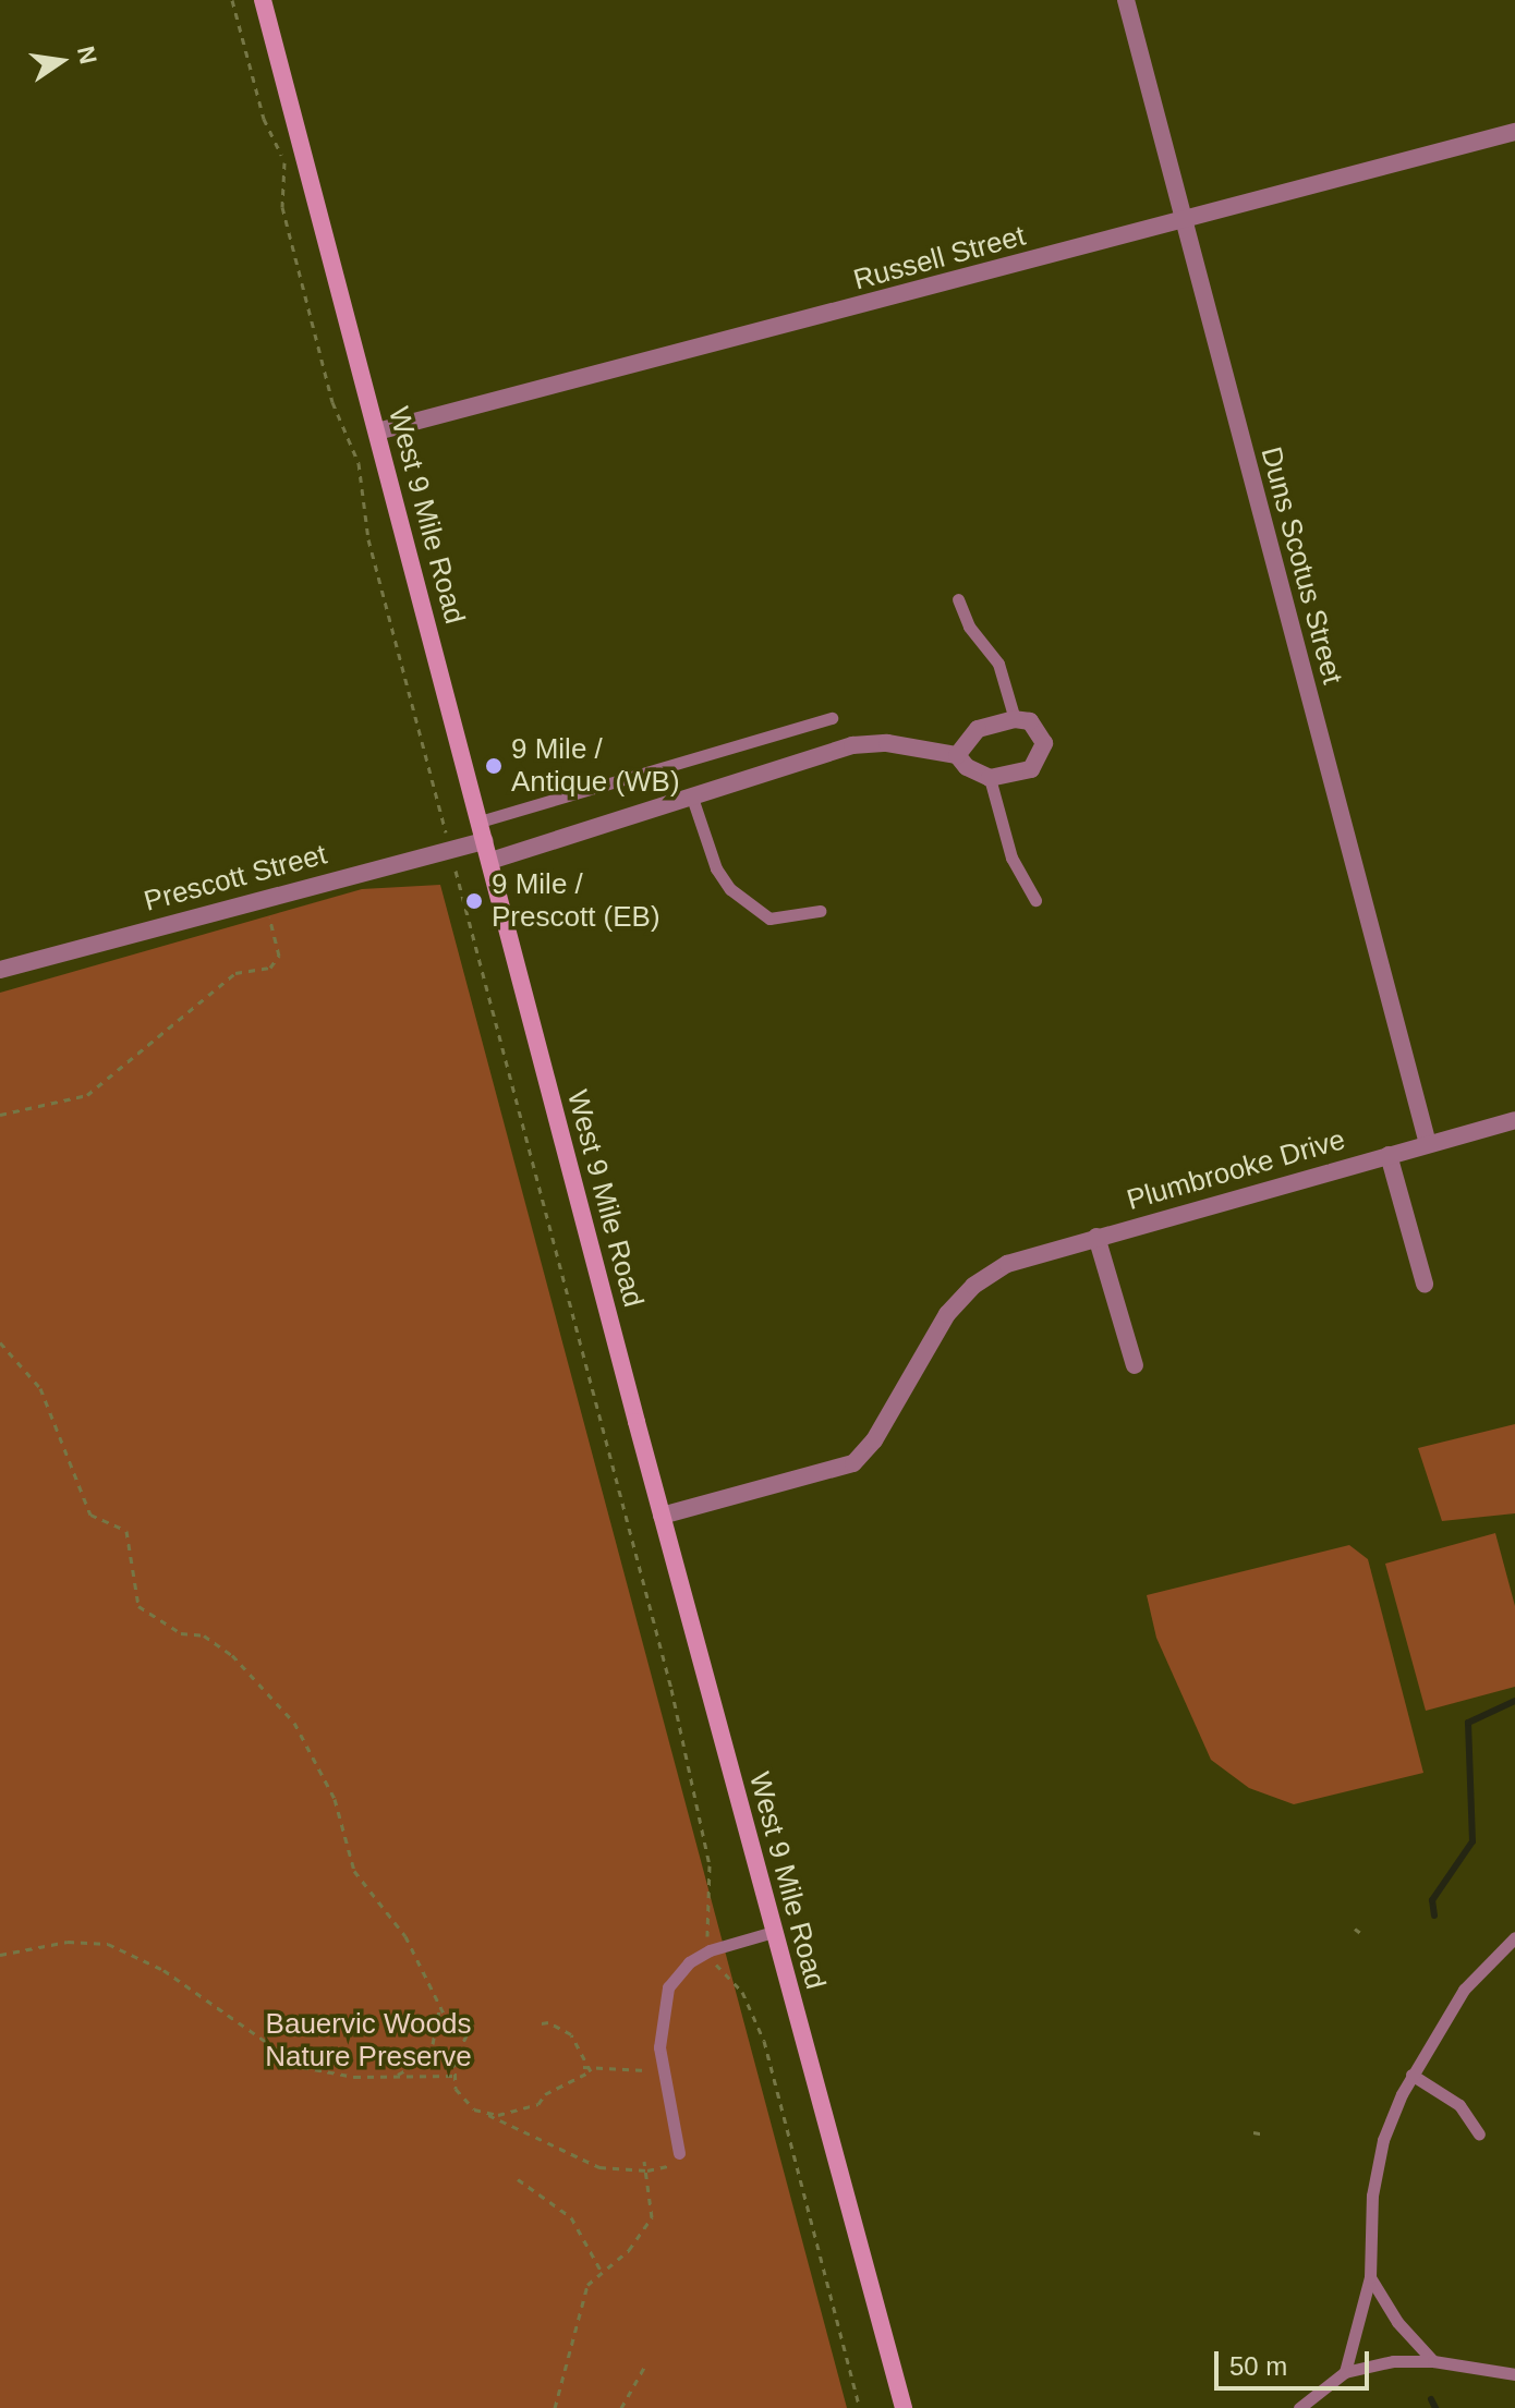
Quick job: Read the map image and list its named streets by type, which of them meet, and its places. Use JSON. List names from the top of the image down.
{
  "streets": {
    "main road": ["West 9 Mile Road"],
    "street": [
      "Russell Street",
      "Duns Scotus Street",
      "Prescott Street",
      "Plumbrooke Drive"
    ]
  },
  "crossings": [
    ["Russell Street", "West 9 Mile Road"],
    ["Russell Street", "Duns Scotus Street"],
    ["West 9 Mile Road", "Prescott Street"],
    ["West 9 Mile Road", "Plumbrooke Drive"],
    ["Duns Scotus Street", "Plumbrooke Drive"]
  ],
  "parks": ["Bauervic Woods Nature Preserve"],
  "places": ["9 Mile / Antique (WB)", "9 Mile / Prescott (EB)"],
  "scale_bar": "50 m",
  "north": "right"
}
